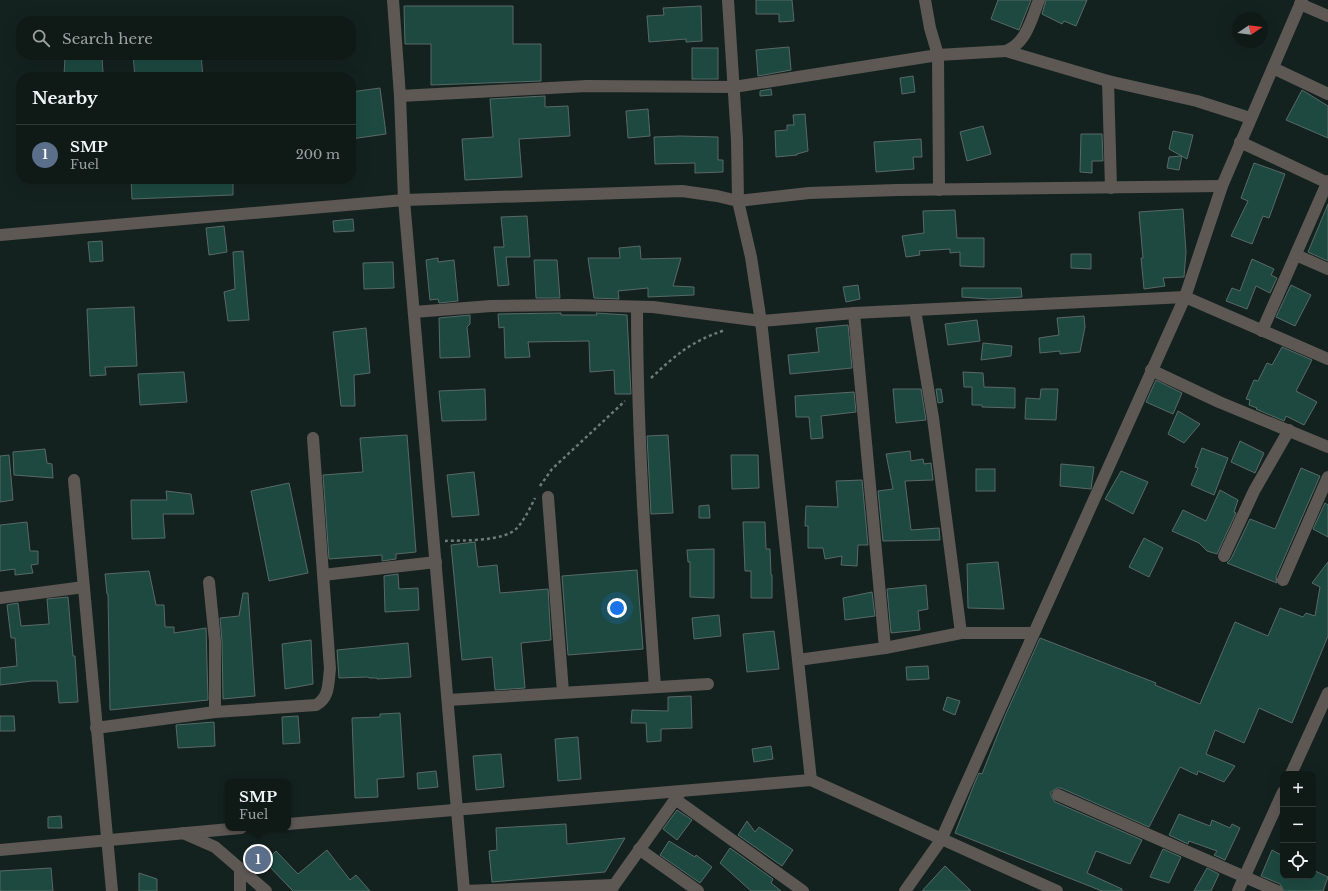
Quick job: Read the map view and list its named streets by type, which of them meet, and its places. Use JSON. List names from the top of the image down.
{
  "north": "right",
  "page": {
    "search": "Search here",
    "heading": "Nearby",
    "list": [
      {
        "mark": "1",
        "name": "SMP",
        "note": "Fuel",
        "value": "200 m"
      }
    ],
    "map_buttons": ["+", "−"],
    "popup": ["SMP", "Fuel"],
    "pins": "1"
  }
}
